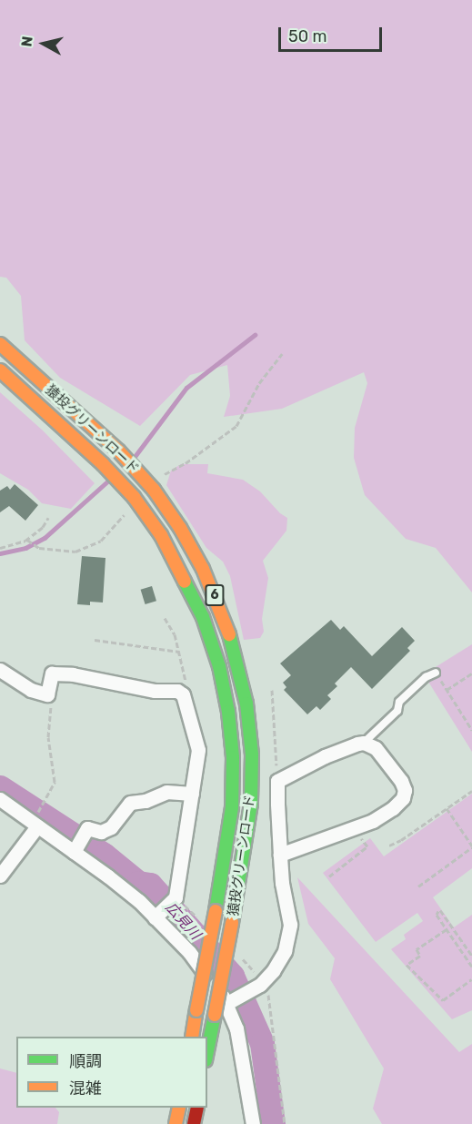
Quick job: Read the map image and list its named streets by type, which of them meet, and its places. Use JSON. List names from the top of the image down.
{
  "streets": {
    "main road": ["猿投グリーンロード", "6"]
  },
  "water": ["広見川"],
  "legend": ["順調", "混雑"],
  "scale_bar": "50 m",
  "north": "left"
}
